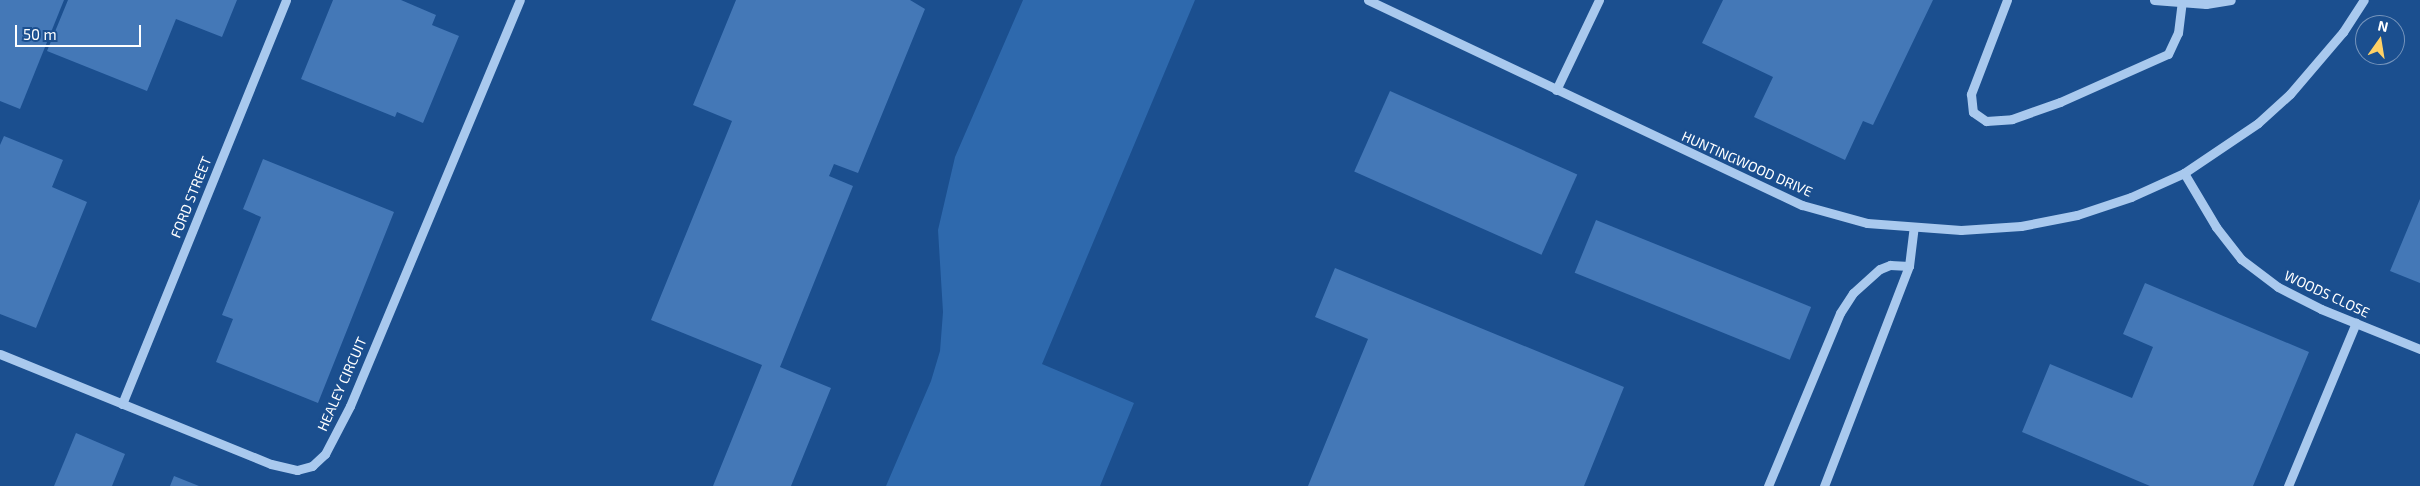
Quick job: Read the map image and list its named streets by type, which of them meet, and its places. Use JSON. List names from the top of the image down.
{
  "streets": {
    "street": [
      "HUNTINGWOOD DRIVE",
      "FORD STREET",
      "WOODS CLOSE",
      "HEALEY CIRCUIT"
    ]
  },
  "crossings": [
    ["HUNTINGWOOD DRIVE", "WOODS CLOSE"],
    ["FORD STREET", "HEALEY CIRCUIT"]
  ],
  "scale_bar": "50 m",
  "north": "top"
}
